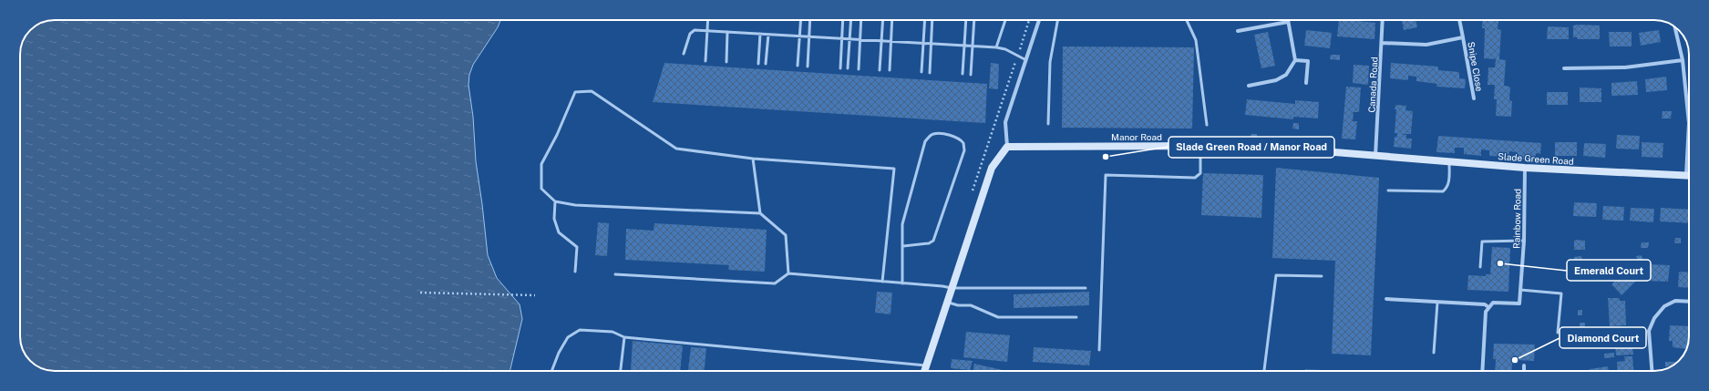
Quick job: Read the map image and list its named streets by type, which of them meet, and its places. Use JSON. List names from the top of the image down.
{
  "streets": {
    "street": [
      "Snipe Close",
      "Canada Road",
      "Manor Road",
      "Slade Green Road",
      "Rainbow Road"
    ]
  },
  "crossings": [
    ["Snipe Close", "Canada Road"],
    ["Canada Road", "Manor Road"],
    ["Canada Road", "Slade Green Road"],
    ["Manor Road", "Slade Green Road"],
    ["Slade Green Road", "Rainbow Road"]
  ],
  "places": ["Slade Green Road / Manor Road", "Emerald Court", "Diamond Court"]
}
